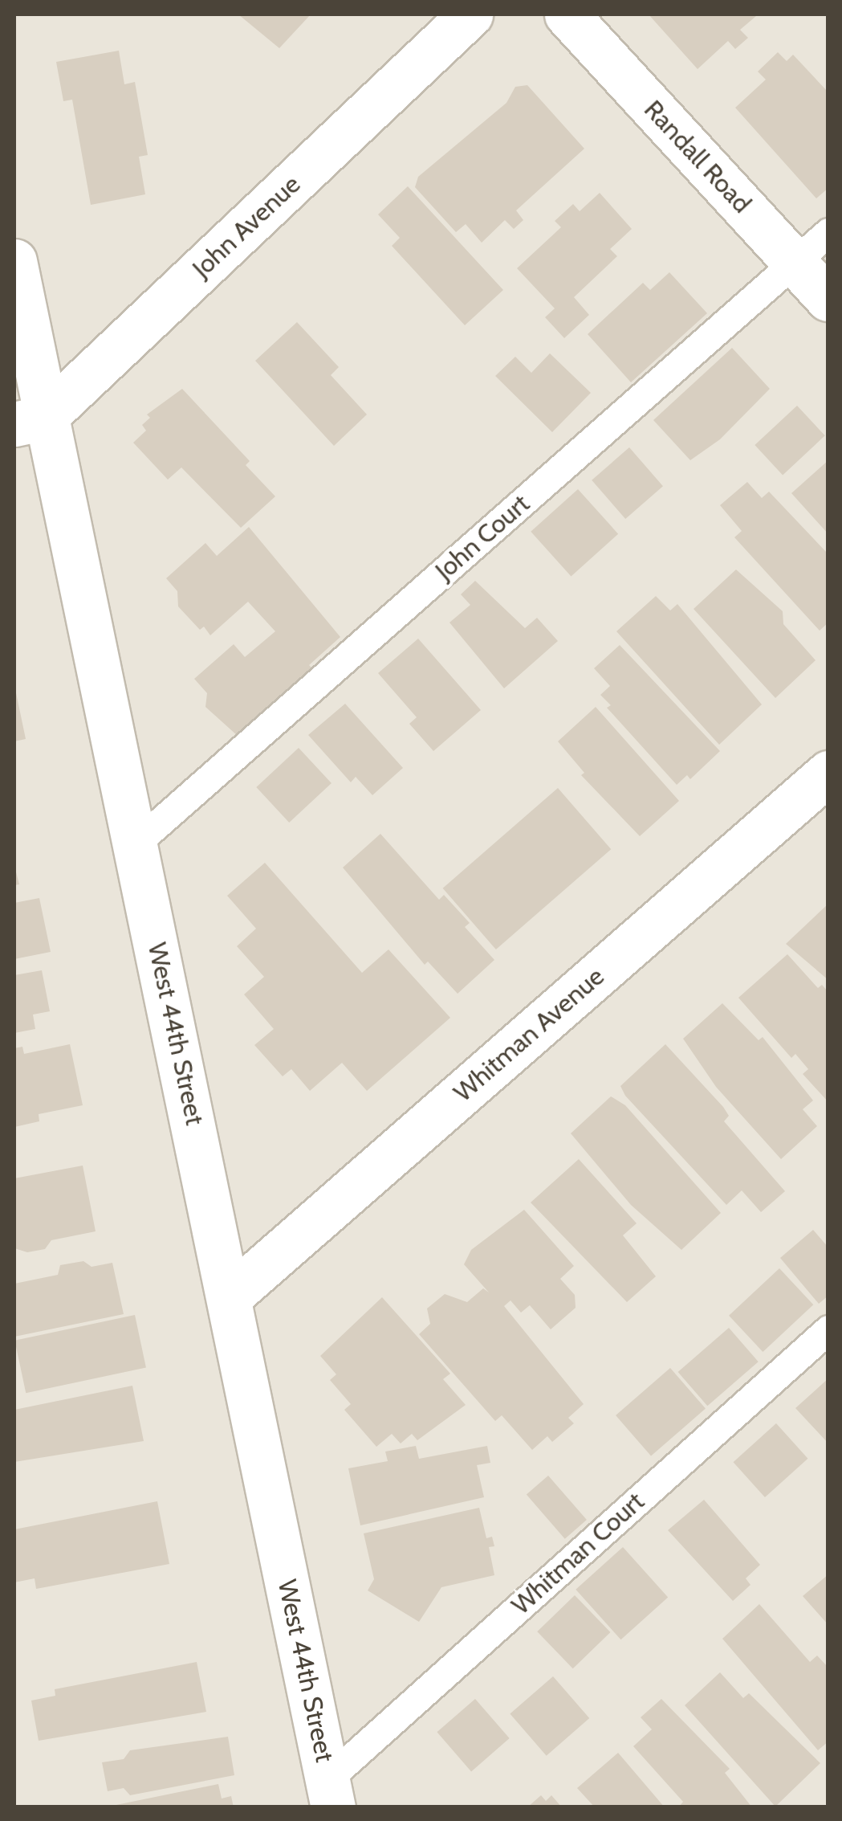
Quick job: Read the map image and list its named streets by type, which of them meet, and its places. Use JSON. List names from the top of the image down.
{
  "streets": {
    "street": [
      "Randall Road",
      "John Avenue",
      "West 44th Street",
      "Whitman Avenue"
    ],
    "lane": ["John Court", "Whitman Court"]
  },
  "crossings": [
    ["Randall Road", "John Court"],
    ["John Avenue", "West 44th Street"],
    ["John Court", "West 44th Street"],
    ["West 44th Street", "Whitman Avenue"],
    ["West 44th Street", "Whitman Court"]
  ]
}
